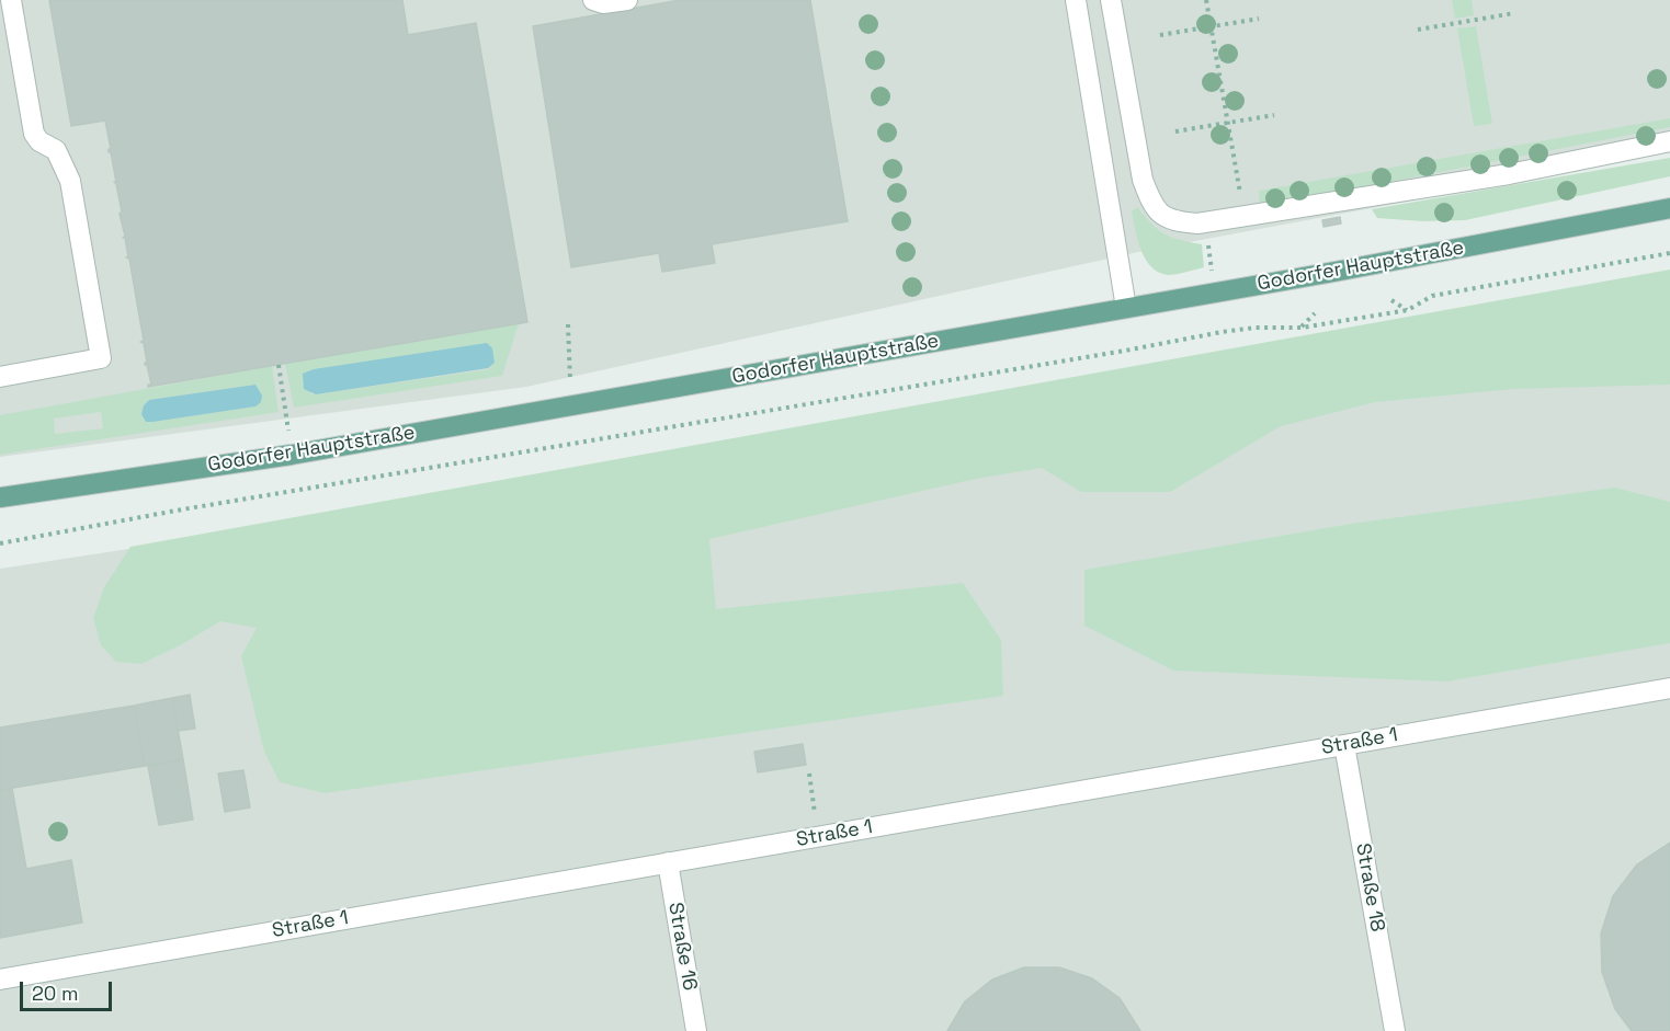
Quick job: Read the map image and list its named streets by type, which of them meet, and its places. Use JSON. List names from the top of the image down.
{
  "streets": {
    "main road": ["Godorfer Hauptstraße"],
    "lane": ["Straße 1", "Straße 18", "Straße 16"]
  },
  "crossings": [
    ["Straße 1", "Straße 18"],
    ["Straße 1", "Straße 16"]
  ],
  "scale_bar": "20 m"
}
